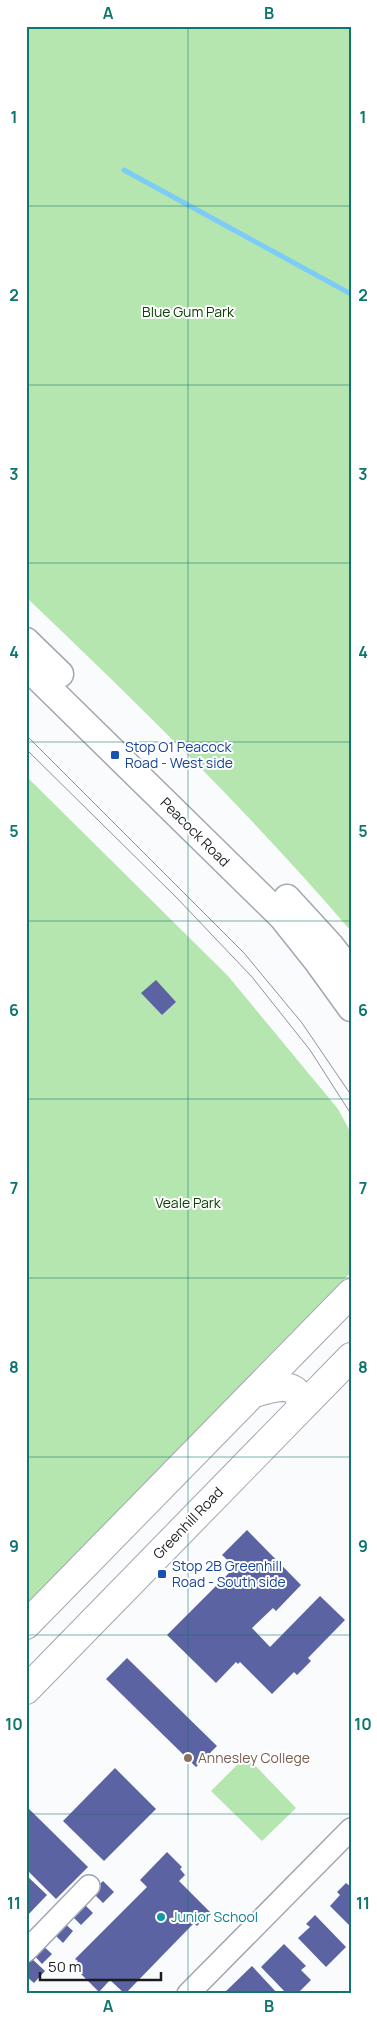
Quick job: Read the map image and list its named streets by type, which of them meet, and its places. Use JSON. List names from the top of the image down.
{
  "streets": {
    "highway": ["Greenhill Road"],
    "main road": ["Peacock Road"]
  },
  "parks": ["Blue Gum Park", "Veale Park"],
  "places": {
    "transit": ["Stop O1 Peacock Road - West side", "Stop 2B Greenhill Road - South side"],
    "other": ["Annesley College", "Junior School"]
  },
  "scale_bar": "50 m",
  "grid": {
    "columns": ["A", "B"],
    "rows": [
      "1",
      "2",
      "3",
      "4",
      "5",
      "6",
      "7",
      "8",
      "9",
      "10",
      "11"
    ]
  }
}
